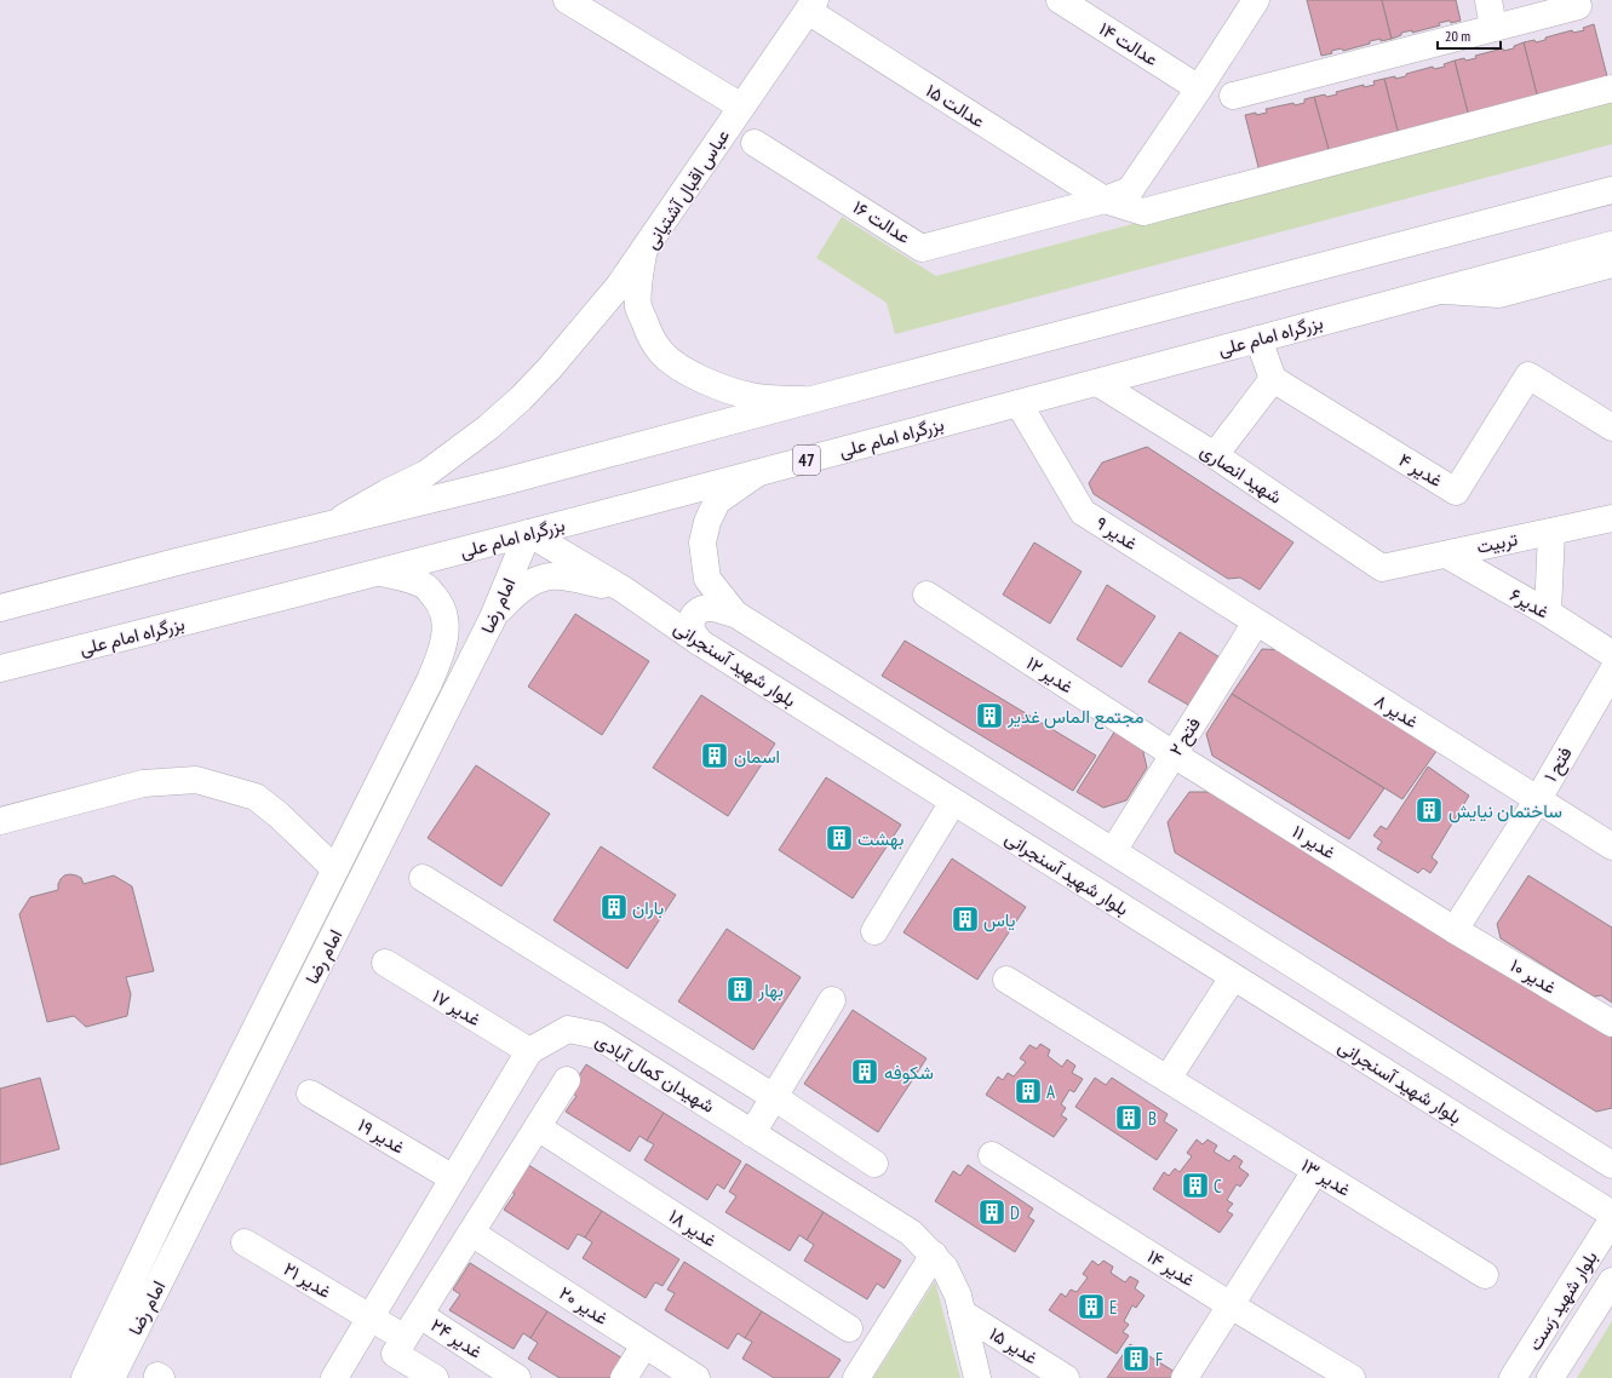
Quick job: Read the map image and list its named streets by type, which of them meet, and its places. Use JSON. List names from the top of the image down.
{
  "streets": {
    "main road": [
      "عدالت ۱۴",
      "عدالت ۱۵",
      "عباس اقبال آشتیانی",
      "عدالت ۱۶",
      "بزرگراه امام علی",
      "47",
      "غدیر ۴",
      "شهید انصاری",
      "غدیر ۹",
      "تربیت",
      "غدیر۶",
      "امام رضا",
      "بلوار شهید آسنجرانی",
      "غدیر ۱۲",
      "غدیر ۸",
      "فتح ۲",
      "فتح ۱",
      "غدیر ۱۱",
      "غدیر ۱۰",
      "غدیر ۱۷",
      "شهیدان کمال آبادی",
      "غدیر ۱۹",
      "غدیر ۱۳",
      "غدیر ۱۸",
      "غدیر ۱۴",
      "غدیر ۲۱",
      "بلوار شهید رَست",
      "غدیر ۲۰",
      "غدیر ۲۴",
      "غدیر ۱۵"
    ]
  },
  "crossings": [
    ["عدالت ۱۴", "عدالت ۱۶"],
    ["عدالت ۱۵", "عباس اقبال آشتیانی"],
    ["عدالت ۱۵", "عدالت ۱۶"],
    ["بزرگراه امام علی", "شهید انصاری"],
    ["بزرگراه امام علی", "غدیر ۹"],
    ["بزرگراه امام علی", "امام رضا"],
    ["بزرگراه امام علی", "بلوار شهید آسنجرانی"],
    ["شهید انصاری", "تربیت"],
    ["غدیر ۹", "غدیر ۸"],
    ["غدیر ۹", "فتح ۲"],
    ["تربیت", "غدیر۶"],
    ["امام رضا", "بلوار شهید آسنجرانی"],
    ["بلوار شهید آسنجرانی", "بلوار شهید رَست"],
    ["غدیر ۱۲", "فتح ۲"],
    ["غدیر ۱۲", "غدیر ۱۱"],
    ["غدیر ۸", "فتح ۲"],
    ["غدیر ۸", "فتح ۱"],
    ["فتح ۲", "غدیر ۱۱"],
    ["فتح ۱", "غدیر ۱۱"],
    ["فتح ۱", "غدیر ۱۰"],
    ["غدیر ۱۱", "غدیر ۱۰"],
    ["غدیر ۱۷", "شهیدان کمال آبادی"],
    ["شهیدان کمال آبادی", "غدیر ۱۹"],
    ["شهیدان کمال آبادی", "غدیر ۲۱"],
    ["شهیدان کمال آبادی", "غدیر ۱۵"]
  ],
  "places": {
    "building": [
      "مجتمع الماس غدیر",
      "اسمان",
      "ساختمان نیایش",
      "بهشت",
      "باران",
      "یاس",
      "بهار",
      "شکوفه",
      "A",
      "B",
      "C",
      "D",
      "E",
      "F"
    ]
  },
  "scale_bar": "20 m"
}
